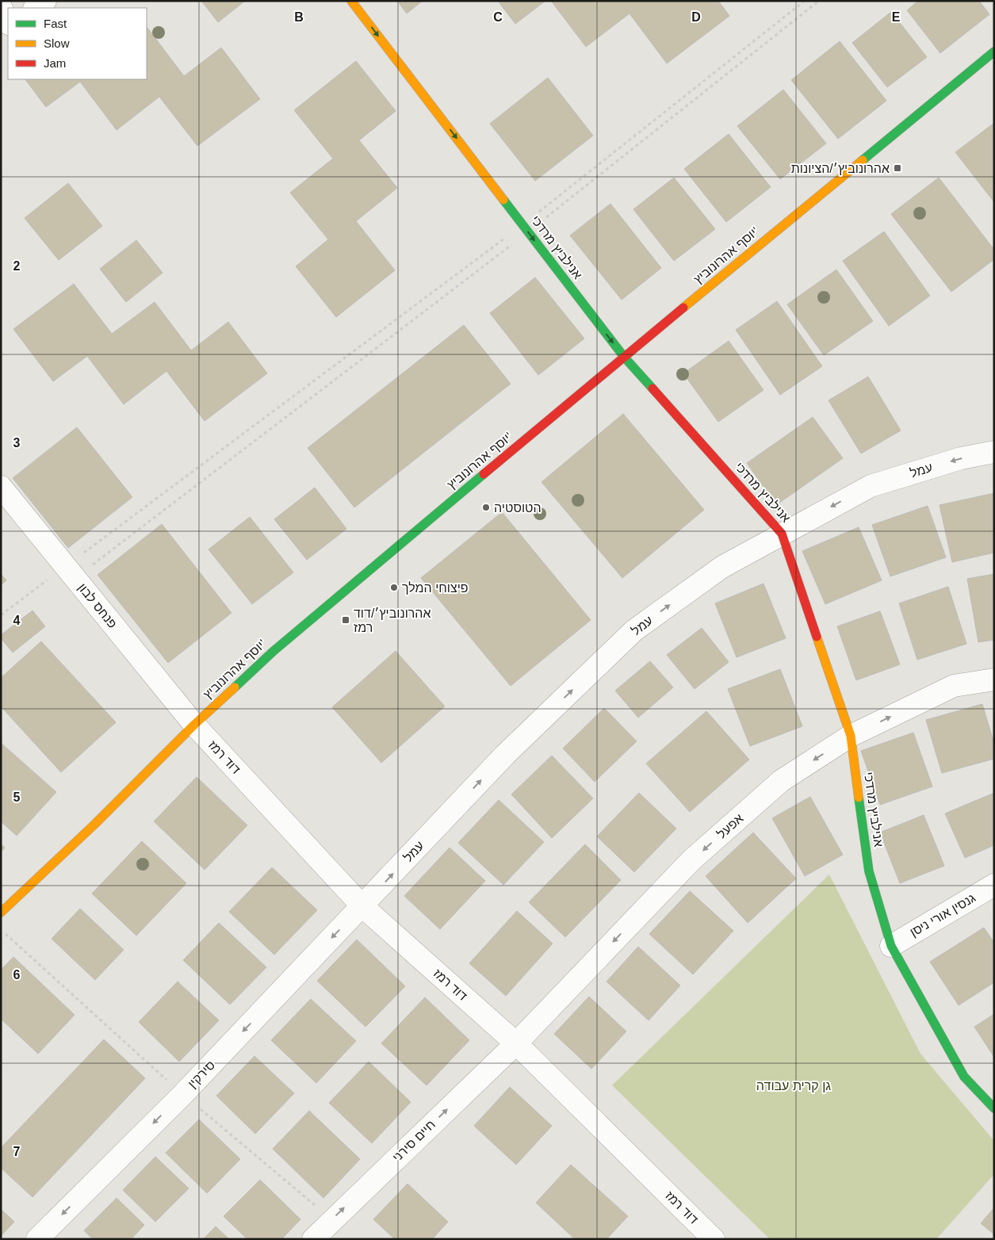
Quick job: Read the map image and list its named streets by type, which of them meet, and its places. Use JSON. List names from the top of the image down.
{
  "streets": {
    "street": [
      "אנילביץ מרדכי",
      "יוסף אהרונוביץ'",
      "עמל",
      "פנחס לבון",
      "דוד רמז",
      "אפעל",
      "גנסין אורי ניסן",
      "סירקין",
      "חיים סירני"
    ]
  },
  "crossings": [
    ["אנילביץ מרדכי", "יוסף אהרונוביץ'"],
    ["אנילביץ מרדכי", "עמל"],
    ["אנילביץ מרדכי", "אפעל"],
    ["אנילביץ מרדכי", "גנסין אורי ניסן"],
    ["יוסף אהרונוביץ'", "פנחס לבון"],
    ["יוסף אהרונוביץ'", "דוד רמז"],
    ["עמל", "דוד רמז"],
    ["עמל", "סירקין"],
    ["פנחס לבון", "דוד רמז"],
    ["דוד רמז", "אפעל"],
    ["דוד רמז", "סירקין"],
    ["דוד רמז", "חיים סירני"],
    ["אפעל", "חיים סירני"]
  ],
  "one_way": ["סירקין", "חיים סירני"],
  "parks": ["גן קרית עבודה"],
  "places": {
    "transit": ["אהרונוביץ׳/הציונות", "אהרונוביץ׳/דוד רמז"],
    "other": ["הטוסטיה", "פיצוחי המלך"]
  },
  "legend": ["Fast", "Slow", "Jam"],
  "grid": {
    "columns": [
      "B",
      "C",
      "D",
      "E"
    ],
    "rows": [
      "2",
      "3",
      "4",
      "5",
      "6",
      "7"
    ]
  }
}
